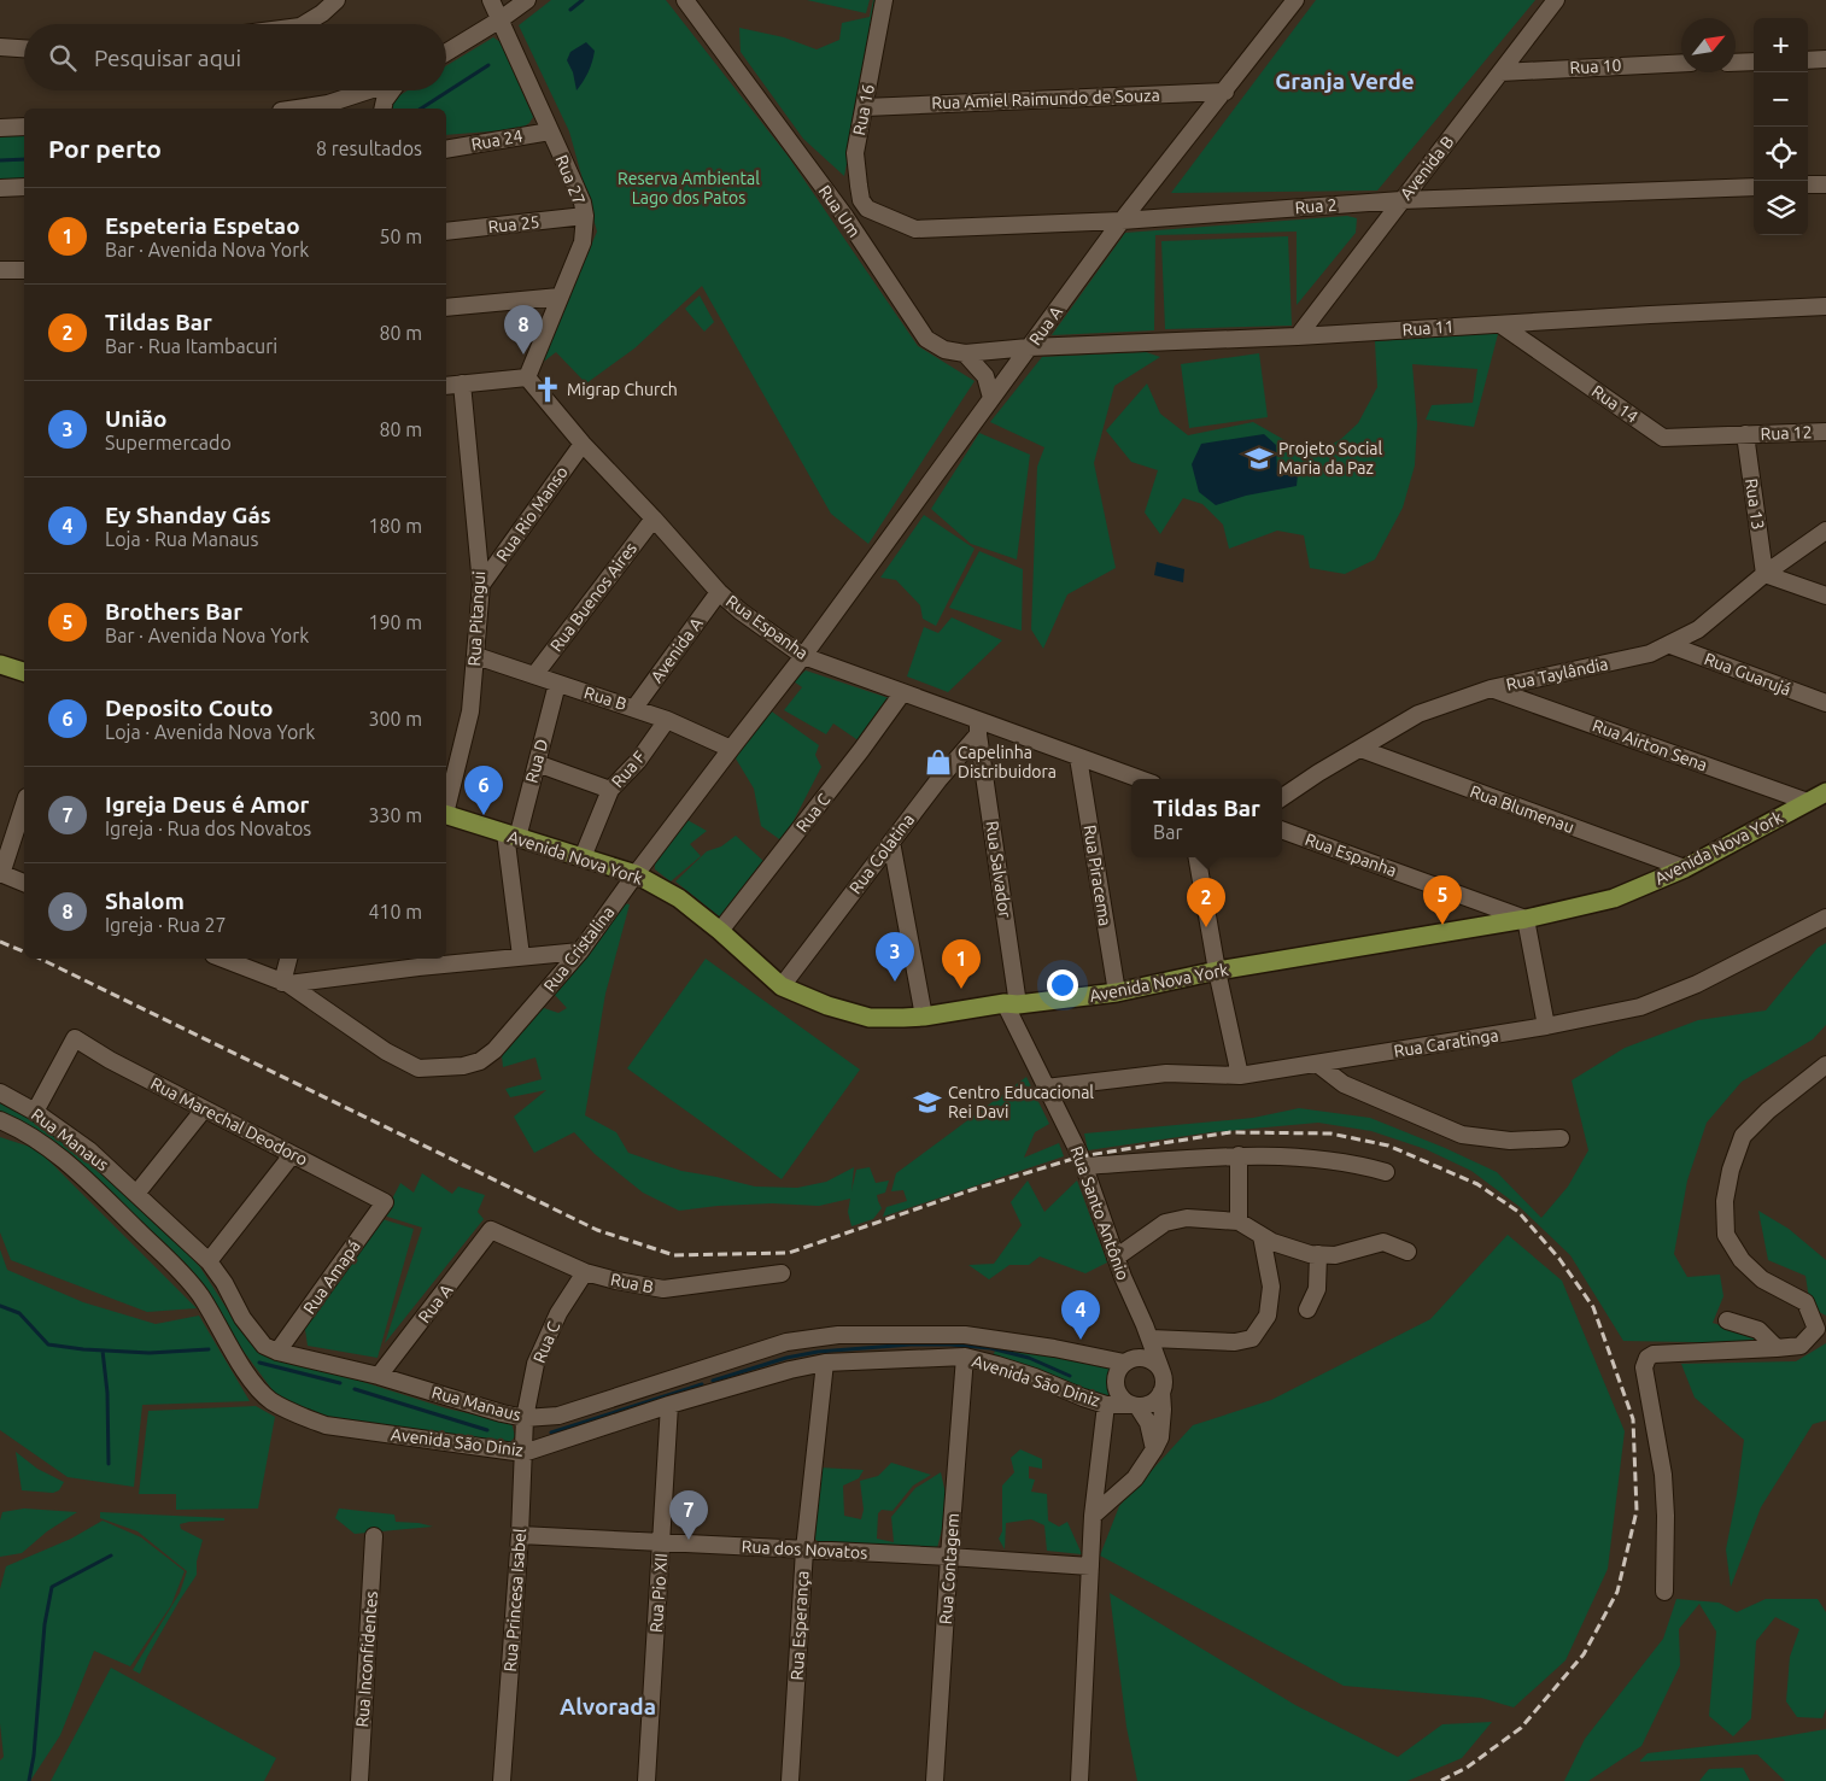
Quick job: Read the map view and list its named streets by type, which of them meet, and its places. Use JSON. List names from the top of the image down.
{
  "streets": {
    "main road": ["Avenida Nova York"],
    "street": [
      "Rua 10",
      "Rua Amiel Raimundo de Souza",
      "Rua 16",
      "Rua 24",
      "Avenida B",
      "Rua 27",
      "Rua 2",
      "Rua Um",
      "Rua 25",
      "Rua A",
      "Rua 11",
      "Rua 14",
      "Rua 12",
      "Rua 13",
      "Rua Rio Manso",
      "Rua Buenos Aires",
      "Rua Pitangui",
      "Rua Espanha",
      "Avenida A",
      "Rua Taylândia",
      "Rua Guarujá",
      "Rua B",
      "Rua Airton Sena",
      "Rua D",
      "Rua F",
      "Rua Blumenau",
      "Rua C",
      "Rua Colatina",
      "Rua Salvador",
      "Rua Piracema",
      "Rua Cristalina",
      "Rua Caratinga",
      "Rua Marechal Deodoro",
      "Rua Manaus",
      "Rua Santo Antônio",
      "Rua Amapá",
      "Avenida São Diniz",
      "Rua dos Novatos",
      "Rua Contagem",
      "Rua Pio XII",
      "Rua Princesa Isabel",
      "Rua Esperança",
      "Rua Inconfidentes"
    ]
  },
  "crossings": [
    ["Rua 10", "Avenida B"],
    ["Rua Amiel Raimundo de Souza", "Rua 16"],
    ["Rua Amiel Raimundo de Souza", "Rua A"],
    ["Rua 16", "Rua 2"],
    ["Rua 24", "Rua 27"],
    ["Avenida B", "Rua 2"],
    ["Avenida B", "Rua 11"],
    ["Rua 27", "Rua 25"],
    ["Rua 27", "Rua Espanha"],
    ["Rua 2", "Rua A"],
    ["Rua Um", "Rua A"],
    ["Rua Um", "Rua 11"],
    ["Rua A", "Rua 11"],
    ["Rua A", "Rua Espanha"],
    ["Rua A", "Rua B"],
    ["Rua A", "Rua Cristalina"],
    ["Rua A", "Rua Manaus"],
    ["Rua 11", "Rua 14"],
    ["Rua 14", "Rua 12"],
    ["Rua 14", "Rua 13"],
    ["Rua 12", "Rua 13"],
    ["Rua 13", "Rua Taylândia"],
    ["Rua Rio Manso", "Rua Pitangui"],
    ["Rua Rio Manso", "Rua Espanha"],
    ["Rua Buenos Aires", "Rua Espanha"],
    ["Rua Buenos Aires", "Rua B"],
    ["Rua Pitangui", "Rua B"],
    ["Rua Espanha", "Avenida A"],
    ["Rua Espanha", "Rua C"],
    ["Rua Espanha", "Avenida Nova York"],
    ["Rua Espanha", "Rua Colatina"],
    ["Rua Espanha", "Rua Salvador"],
    ["Rua Espanha", "Rua Piracema"],
    ["Rua Espanha", "Rua Cristalina"],
    ["Avenida A", "Rua B"],
    ["Rua Taylândia", "Rua Guarujá"],
    ["Rua Taylândia", "Rua Airton Sena"],
    ["Rua Taylândia", "Rua Blumenau"],
    ["Rua B", "Rua D"],
    ["Rua B", "Rua F"],
    ["Rua B", "Rua C"],
    ["Rua B", "Rua Cristalina"],
    ["Rua Airton Sena", "Avenida Nova York"],
    ["Rua D", "Avenida Nova York"],
    ["Rua F", "Avenida Nova York"],
    ["Rua Blumenau", "Avenida Nova York"],
    ["Rua C", "Avenida Nova York"],
    ["Rua C", "Rua Manaus"],
    ["Rua C", "Rua Princesa Isabel"],
    ["Avenida Nova York", "Rua Colatina"],
    ["Avenida Nova York", "Rua Salvador"],
    ["Avenida Nova York", "Rua Piracema"],
    ["Avenida Nova York", "Rua Cristalina"],
    ["Avenida Nova York", "Rua Santo Antônio"],
    ["Rua Colatina", "Rua Salvador"],
    ["Rua Salvador", "Rua Santo Antônio"],
    ["Rua Caratinga", "Rua Santo Antônio"],
    ["Rua Marechal Deodoro", "Rua Manaus"],
    ["Rua Marechal Deodoro", "Rua Amapá"],
    ["Rua Manaus", "Rua Santo Antônio"],
    ["Rua Manaus", "Rua Amapá"],
    ["Rua Manaus", "Avenida São Diniz"],
    ["Rua Manaus", "Rua Princesa Isabel"],
    ["Rua Santo Antônio", "Avenida São Diniz"],
    ["Avenida São Diniz", "Rua Contagem"],
    ["Avenida São Diniz", "Rua Pio XII"],
    ["Avenida São Diniz", "Rua Princesa Isabel"],
    ["Avenida São Diniz", "Rua Esperança"],
    ["Rua dos Novatos", "Rua Contagem"],
    ["Rua dos Novatos", "Rua Pio XII"],
    ["Rua dos Novatos", "Rua Princesa Isabel"],
    ["Rua dos Novatos", "Rua Esperança"]
  ],
  "districts": ["Granja Verde", "Alvorada"],
  "parks": ["Reserva Ambiental Lago dos Patos"],
  "places": {
    "church": ["Migrap Church"],
    "school or university": ["Projeto Social Maria da Paz", "Centro Educacional Rei Davi"],
    "shop": ["Capelinha Distribuidora"]
  },
  "north": "top right",
  "page": {
    "map_buttons": ["+", "−"],
    "search": "Pesquisar aqui",
    "heading": ["Por perto", "8 resultados"],
    "list": [
      {
        "mark": "1",
        "name": "Espeteria Espetao",
        "note": "Bar · Avenida Nova York",
        "value": "50 m"
      },
      {
        "mark": "2",
        "name": "Tildas Bar",
        "note": "Bar · Rua Itambacuri",
        "value": "80 m"
      },
      {
        "mark": "3",
        "name": "União",
        "note": "Supermercado",
        "value": "80 m"
      },
      {
        "mark": "4",
        "name": "Ey Shanday Gás",
        "note": "Loja · Rua Manaus",
        "value": "180 m"
      },
      {
        "mark": "5",
        "name": "Brothers Bar",
        "note": "Bar · Avenida Nova York",
        "value": "190 m"
      },
      {
        "mark": "6",
        "name": "Deposito Couto",
        "note": "Loja · Avenida Nova York",
        "value": "300 m"
      },
      {
        "mark": "7",
        "name": "Igreja Deus é Amor",
        "note": "Igreja · Rua dos Novatos",
        "value": "330 m"
      },
      {
        "mark": "8",
        "name": "Shalom",
        "note": "Igreja · Rua 27",
        "value": "410 m"
      }
    ],
    "pins": [
      "8",
      "6",
      "5",
      "2",
      "3",
      "1",
      "4",
      "7"
    ],
    "popup": ["Tildas Bar", "Bar"]
  }
}
